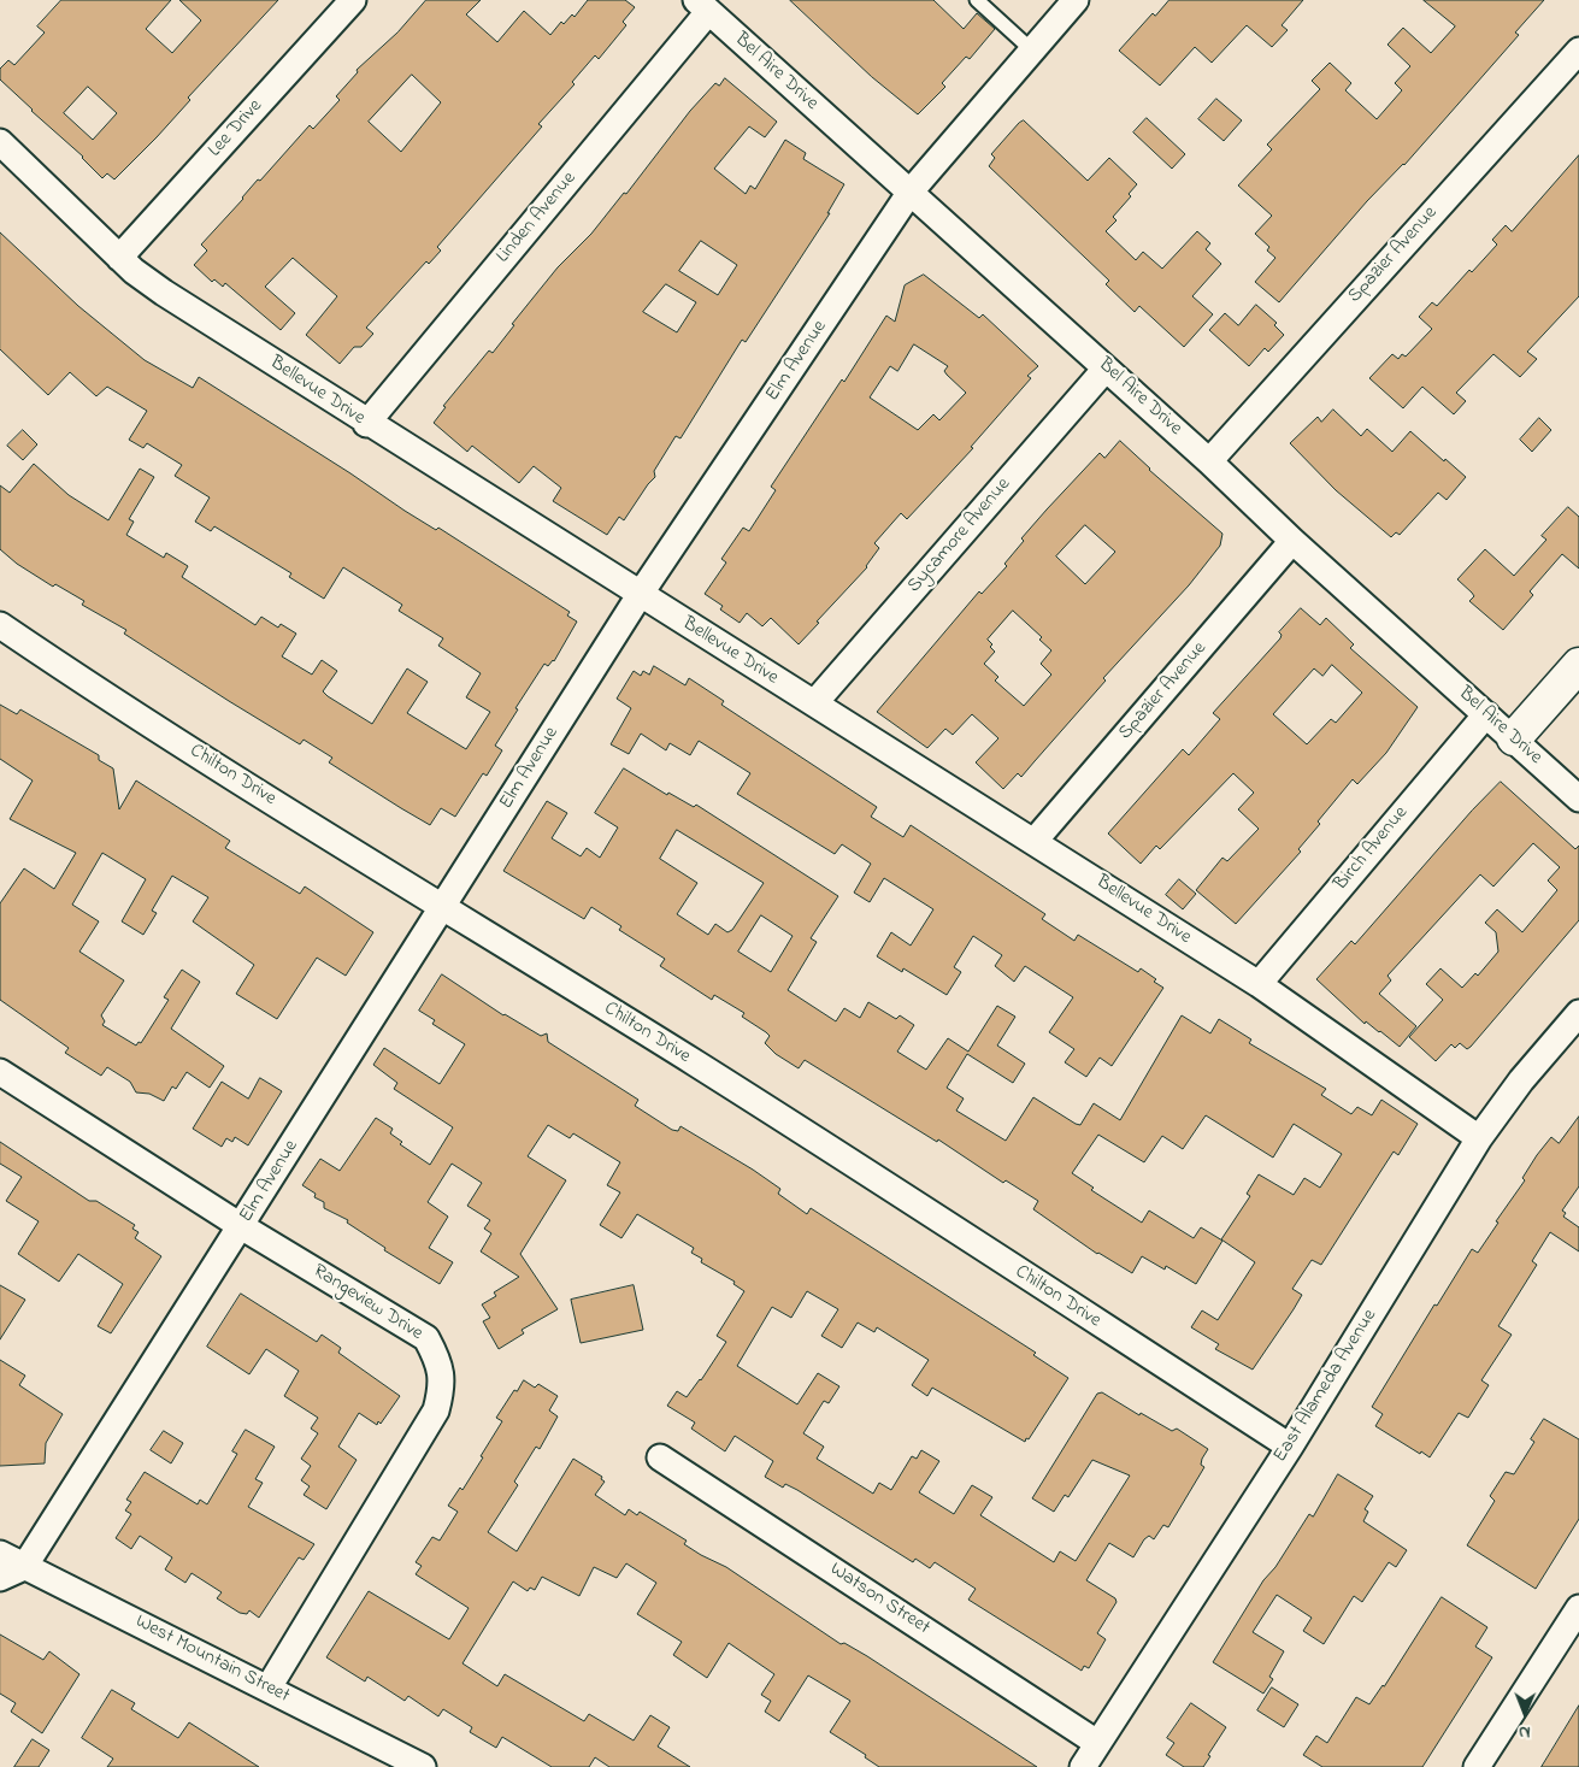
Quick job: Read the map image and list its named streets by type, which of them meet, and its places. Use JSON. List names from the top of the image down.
{
  "streets": {
    "street": [
      "Bel Aire Drive",
      "Lee Drive",
      "Linden Avenue",
      "Spazier Avenue",
      "Elm Avenue",
      "Bellevue Drive",
      "Sycamore Avenue",
      "Chilton Drive",
      "Birch Avenue",
      "Rangeview Drive",
      "East Alameda Avenue",
      "Watson Street",
      "West Mountain Street"
    ]
  },
  "crossings": [
    ["Bel Aire Drive", "Linden Avenue"],
    ["Bel Aire Drive", "Spazier Avenue"],
    ["Bel Aire Drive", "Elm Avenue"],
    ["Bel Aire Drive", "Sycamore Avenue"],
    ["Bel Aire Drive", "Birch Avenue"],
    ["Lee Drive", "Bellevue Drive"],
    ["Linden Avenue", "Bellevue Drive"],
    ["Spazier Avenue", "Bellevue Drive"],
    ["Elm Avenue", "Bellevue Drive"],
    ["Elm Avenue", "Chilton Drive"],
    ["Elm Avenue", "Rangeview Drive"],
    ["Elm Avenue", "West Mountain Street"],
    ["Bellevue Drive", "Sycamore Avenue"],
    ["Bellevue Drive", "Birch Avenue"],
    ["Bellevue Drive", "East Alameda Avenue"],
    ["Chilton Drive", "East Alameda Avenue"],
    ["Rangeview Drive", "West Mountain Street"],
    ["East Alameda Avenue", "Watson Street"]
  ],
  "north": "bottom"
}
